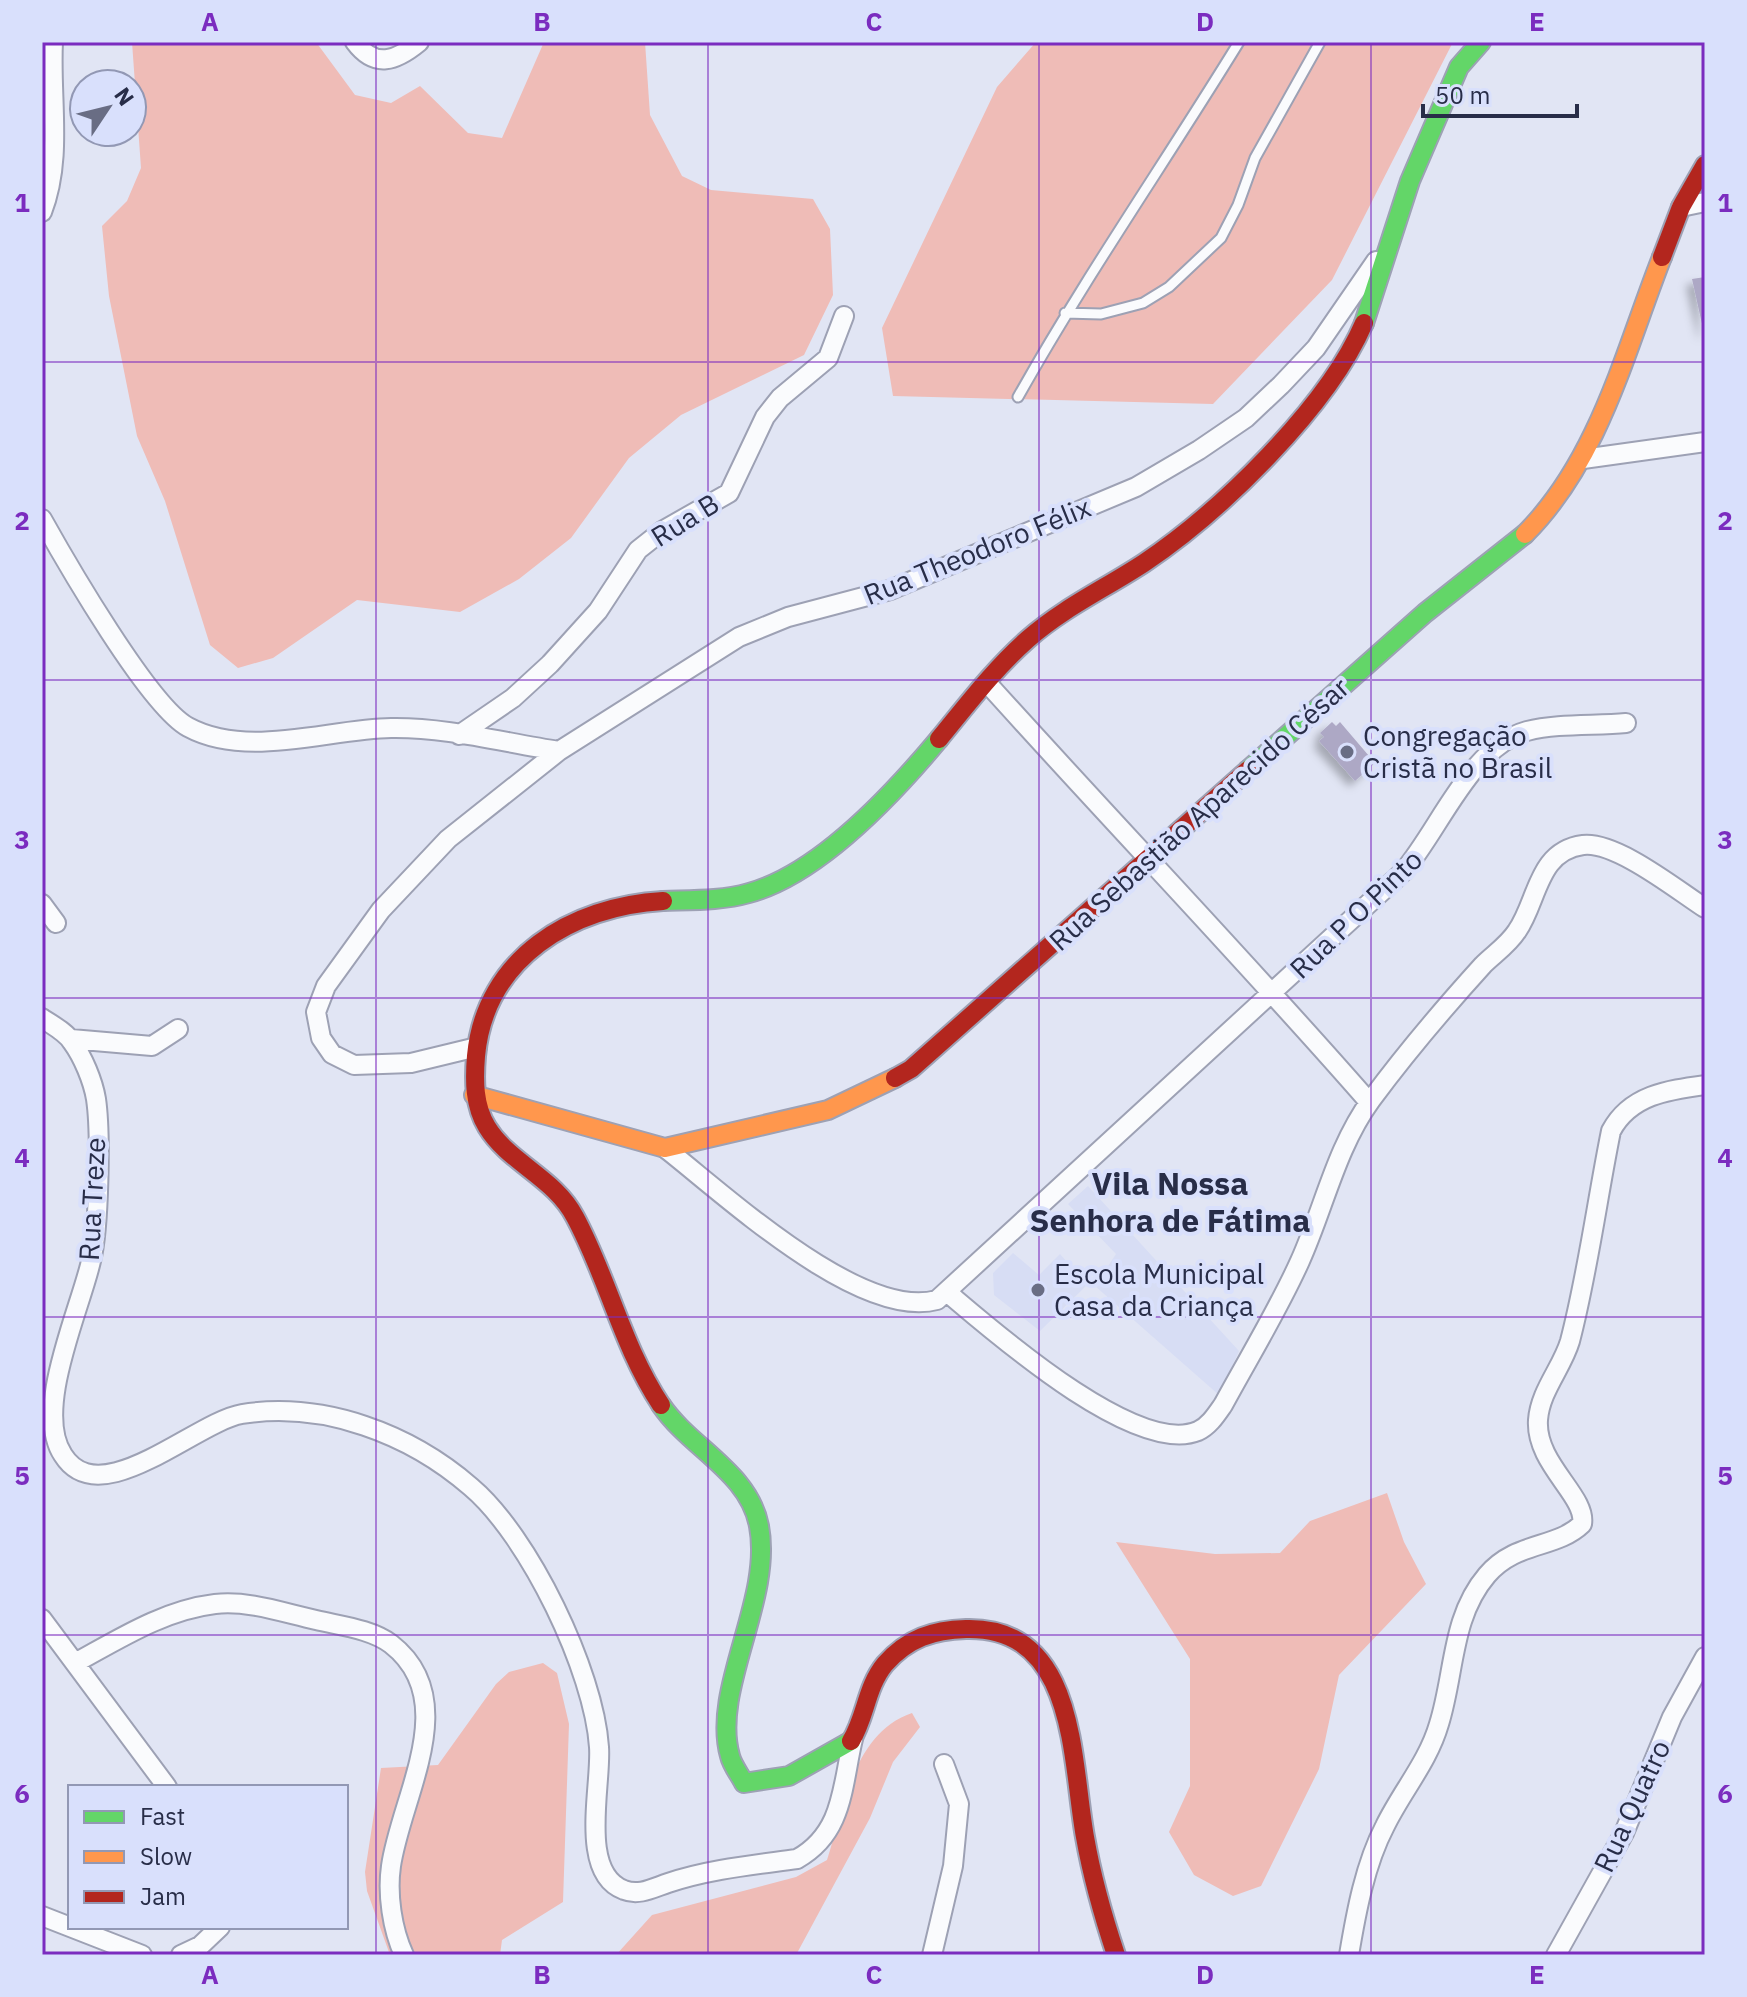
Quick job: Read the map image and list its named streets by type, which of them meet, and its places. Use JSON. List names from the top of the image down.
{
  "streets": {
    "street": [
      "Rua B",
      "Rua Theodoro Félix",
      "Rua Sebastião Aparecido César",
      "Rua P O Pinto",
      "Rua Treze",
      "Rua Quatro"
    ]
  },
  "districts": ["Vila Nossa Senhora de Fátima"],
  "places": ["Congregação Cristã no Brasil", "Escola Municipal Casa da Criança"],
  "legend": ["Fast", "Slow", "Jam"],
  "scale_bar": "50 m",
  "north": "top right",
  "grid": {
    "columns": [
      "A",
      "B",
      "C",
      "D",
      "E"
    ],
    "rows": [
      "1",
      "2",
      "3",
      "4",
      "5",
      "6"
    ]
  }
}
